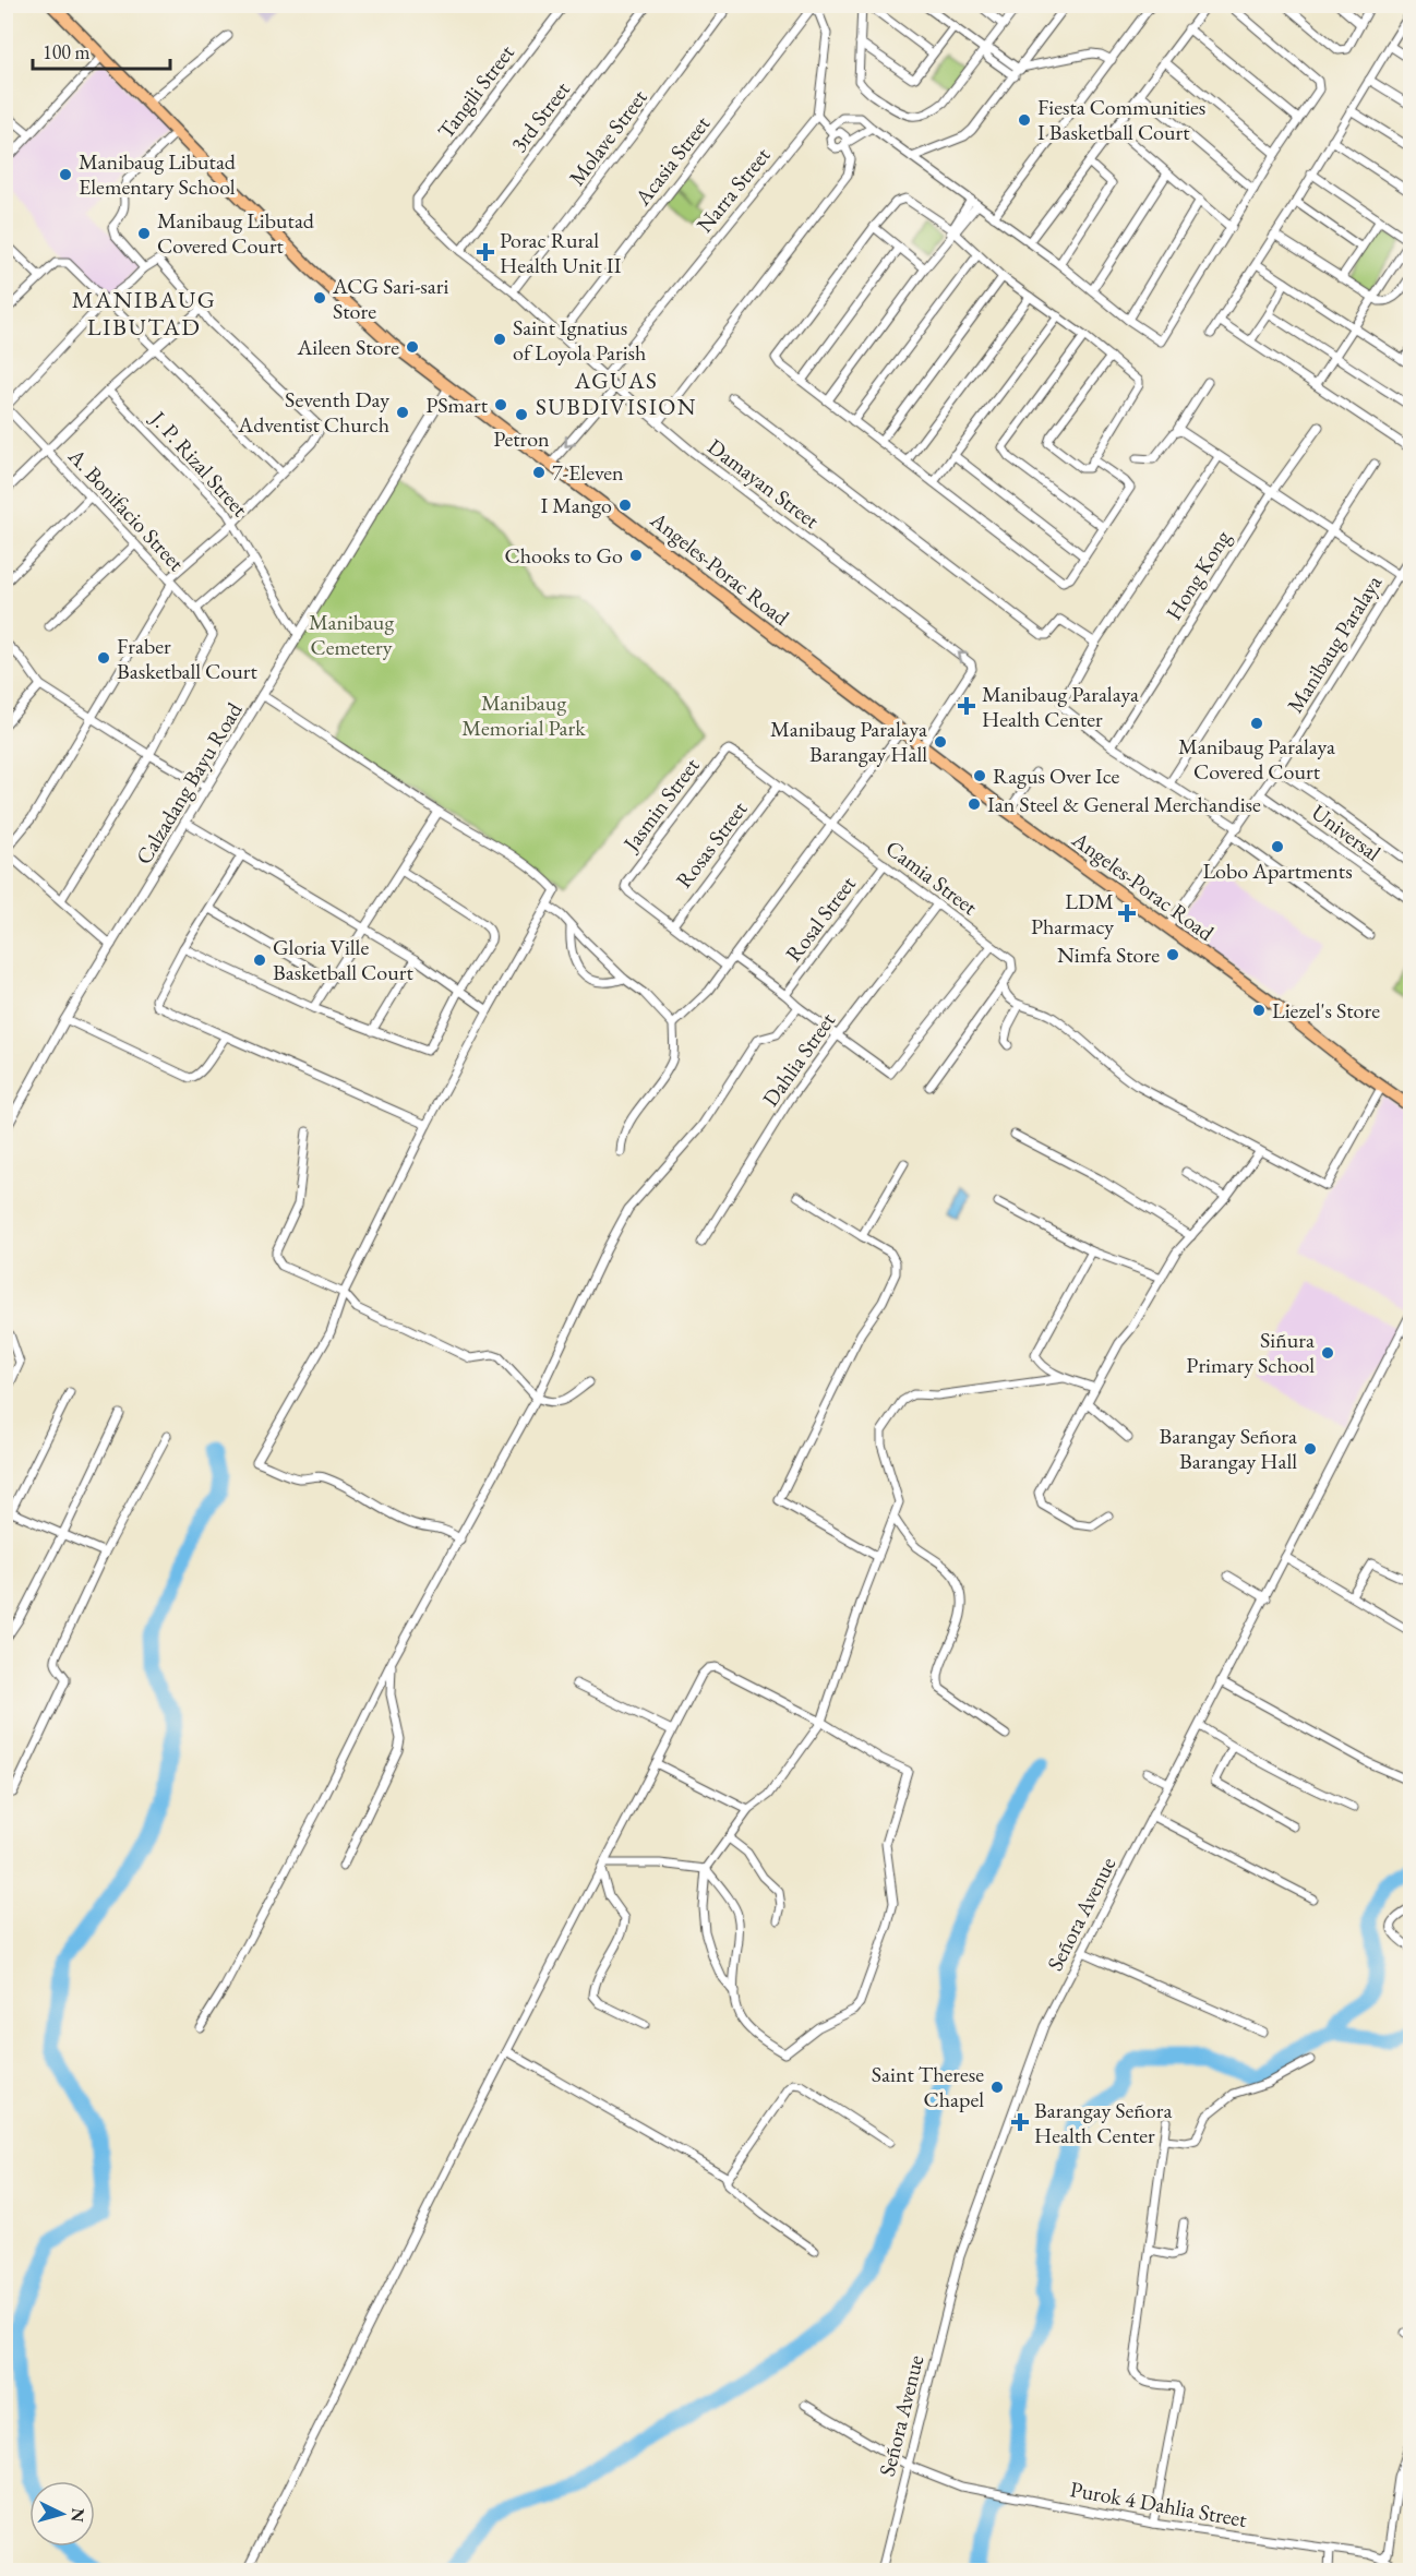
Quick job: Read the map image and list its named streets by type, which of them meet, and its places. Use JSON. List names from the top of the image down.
{
  "streets": {
    "main road": ["Angeles-Porac Road"],
    "street": [
      "Tangili Street",
      "3rd Street",
      "Molave Street",
      "Acasia Street",
      "Narra Street",
      "J. P. Rizal Street",
      "Damayan Street",
      "A. Bonifacio Street",
      "Hong Kong",
      "Manibaug Paralaya",
      "Calzadang Bayu Road",
      "Jasmin Street",
      "Universal",
      "Rosas Street",
      "Camia Street",
      "Rosal Street",
      "Dahlia Street",
      "Señora Avenue",
      "Purok 4 Dahlia Street"
    ]
  },
  "crossings": [
    ["Tangili Street", "Damayan Street"],
    ["3rd Street", "Damayan Street"],
    ["Molave Street", "Damayan Street"],
    ["Acasia Street", "Damayan Street"],
    ["Narra Street", "Damayan Street"],
    ["J. P. Rizal Street", "Calzadang Bayu Road"],
    ["Damayan Street", "Angeles-Porac Road"],
    ["Angeles-Porac Road", "Manibaug Paralaya"],
    ["Angeles-Porac Road", "Calzadang Bayu Road"],
    ["Manibaug Paralaya", "Universal"],
    ["Jasmin Street", "Rosas Street"],
    ["Jasmin Street", "Camia Street"],
    ["Rosas Street", "Camia Street"],
    ["Camia Street", "Rosal Street"],
    ["Camia Street", "Dahlia Street"],
    ["Señora Avenue", "Purok 4 Dahlia Street"]
  ],
  "districts": ["MANIBAUG LIBUTAD", "AGUAS SUBDIVISION"],
  "parks": ["Manibaug Cemetery", "Manibaug Memorial Park"],
  "places": {
    "other": [
      "Fiesta Communities I Basketball Court",
      "Manibaug Libutad Elementary School",
      "Manibaug Libutad Covered Court",
      "ACG Sari-sari Store",
      "Saint Ignatius of Loyola Parish",
      "Aileen Store",
      "PSmart",
      "Seventh Day Adventist Church",
      "Petron",
      "7-Eleven",
      "I Mango",
      "Chooks to Go",
      "Fraber Basketball Court",
      "Manibaug Paralaya Covered Court",
      "Manibaug Paralaya Barangay Hall",
      "Ragus Over Ice",
      "Ian Steel & General Merchandise",
      "Lobo Apartments",
      "Nimfa Store",
      "Gloria Ville Basketball Court",
      "Liezel's Store",
      "Siñura Primary School",
      "Barangay Señora Barangay Hall",
      "Saint Therese Chapel"
    ],
    "health": [
      "Porac Rural Health Unit II",
      "Manibaug Paralaya Health Center",
      "LDM Pharmacy",
      "Barangay Señora Health Center"
    ]
  },
  "scale_bar": "100 m",
  "north": "right"
}
